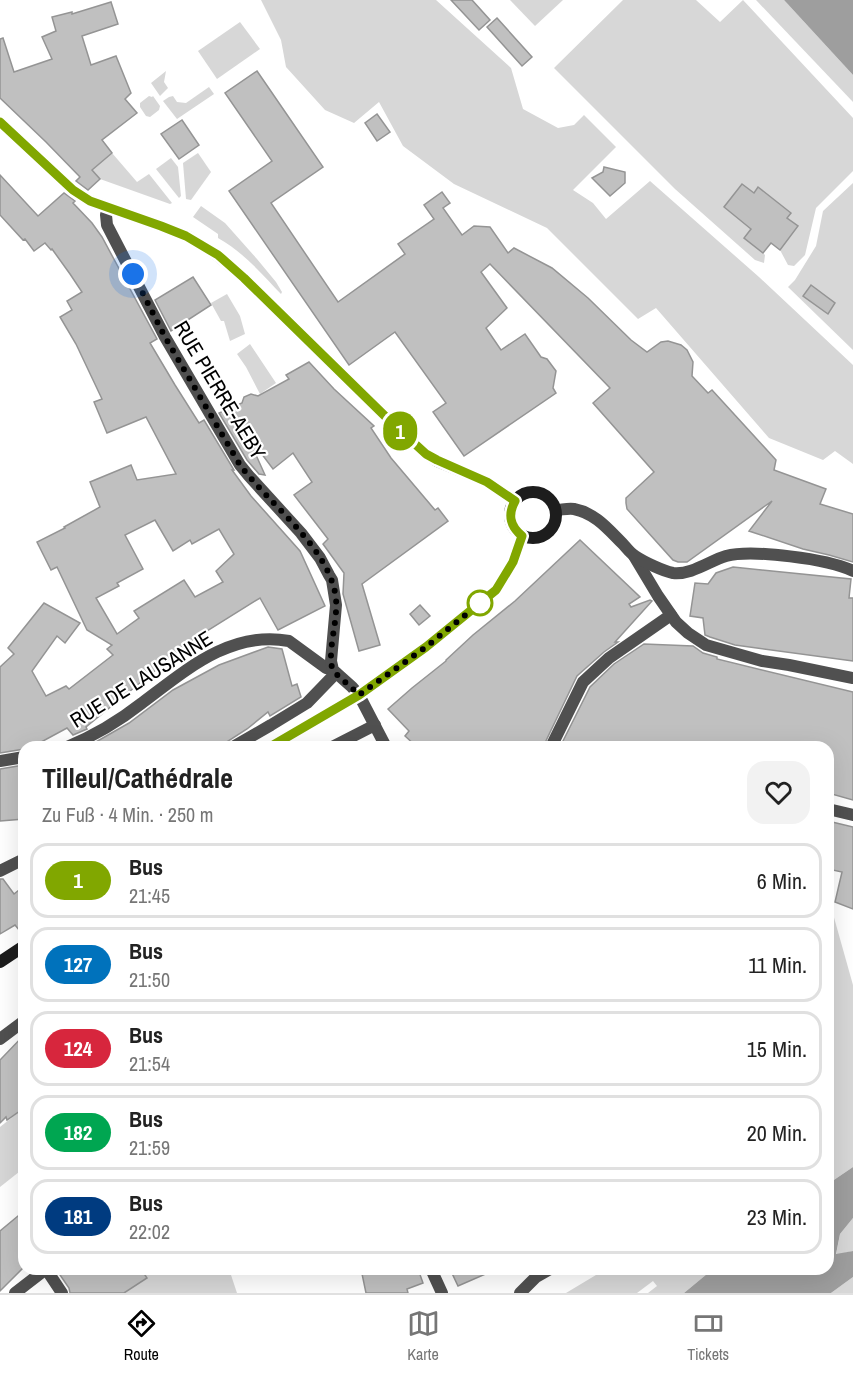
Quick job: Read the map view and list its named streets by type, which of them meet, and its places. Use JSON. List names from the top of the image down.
{
  "streets": {
    "street": ["RUE PIERRE-AEBY", "RUE DE LAUSANNE"]
  },
  "crossings": [
    ["RUE PIERRE-AEBY", "RUE DE LAUSANNE"]
  ],
  "lines": ["bus line 1"],
  "page": {
    "on_map": "1",
    "heading": ["Tilleul/Cathédrale", "Zu Fuß · 4 Min. · 250 m"],
    "list": [
      {
        "mark": "1",
        "name": "Bus",
        "note": "21:45",
        "value": "6 Min."
      },
      {
        "mark": "127",
        "name": "Bus",
        "note": "21:50",
        "value": "11 Min."
      },
      {
        "mark": "124",
        "name": "Bus",
        "note": "21:54",
        "value": "15 Min."
      },
      {
        "mark": "182",
        "name": "Bus",
        "note": "21:59",
        "value": "20 Min."
      },
      {
        "mark": "181",
        "name": "Bus",
        "note": "22:02",
        "value": "23 Min."
      }
    ],
    "tabs": ["Route", "Karte", "Tickets"]
  }
}
